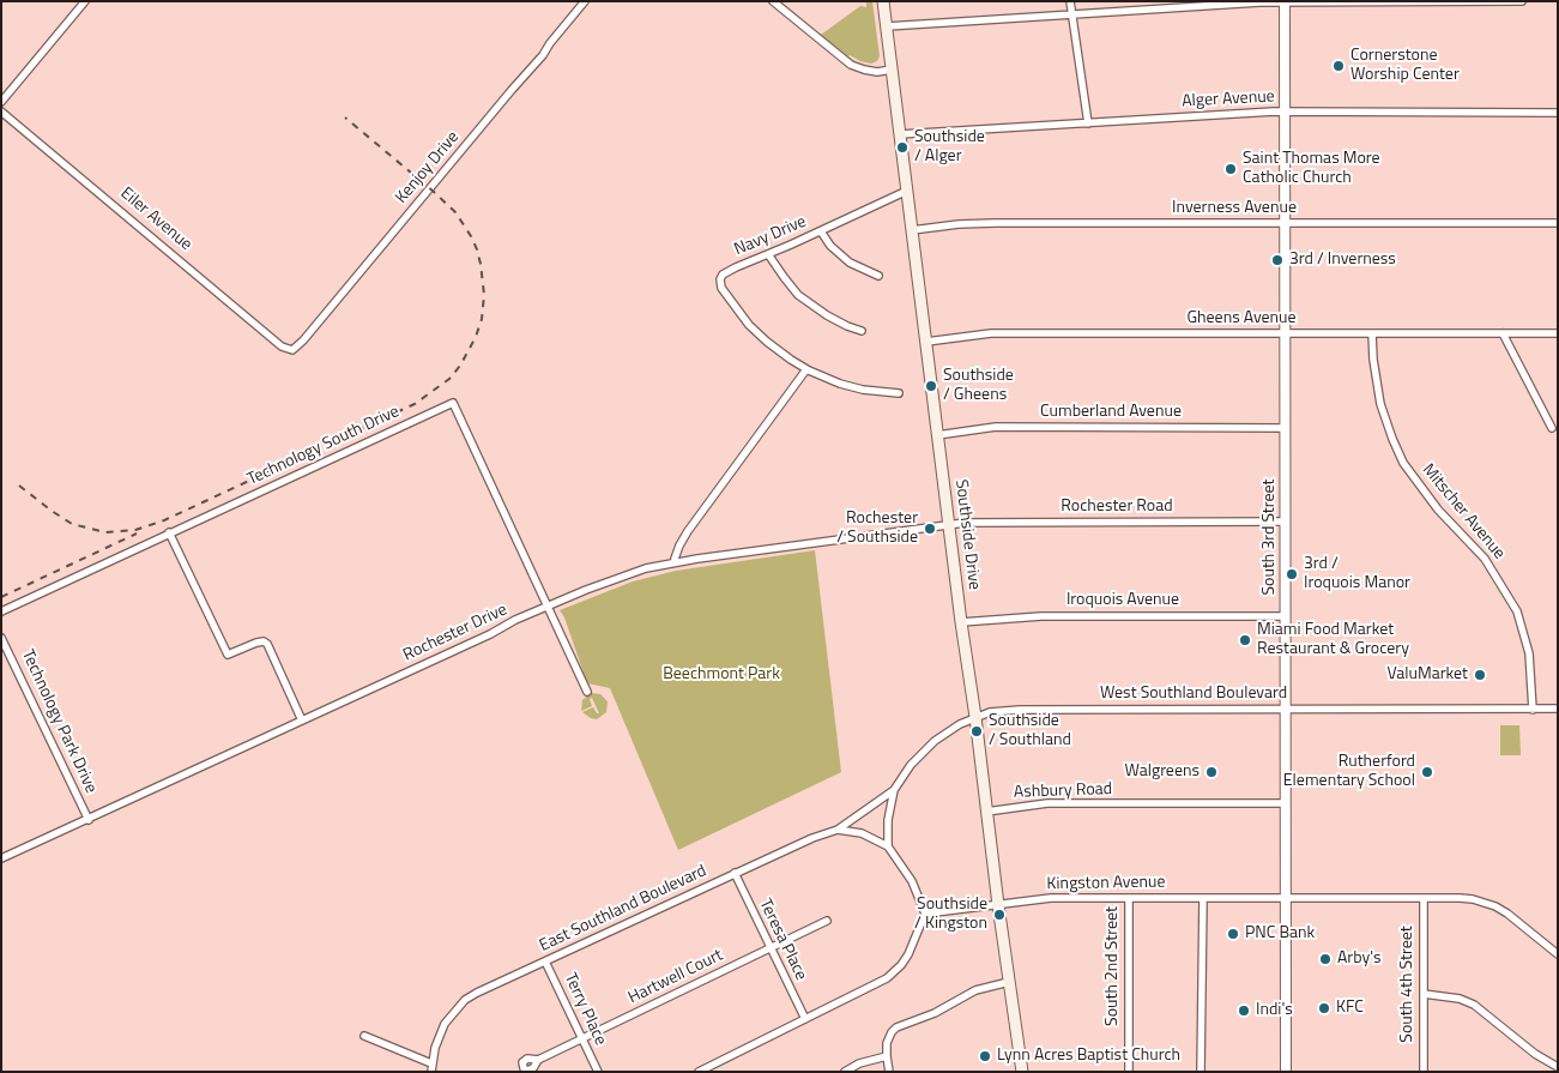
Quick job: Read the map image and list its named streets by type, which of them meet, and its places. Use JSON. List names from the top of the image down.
{
  "streets": {
    "main road": ["Southside Drive"],
    "street": [
      "Alger Avenue",
      "Kenjoy Drive",
      "Inverness Avenue",
      "Eiler Avenue",
      "Navy Drive",
      "Gheens Avenue",
      "Cumberland Avenue",
      "Technology South Drive",
      "Rochester Road",
      "Mitscher Avenue",
      "South 3rd Street",
      "Iroquois Avenue",
      "Rochester Drive",
      "West Southland Boulevard",
      "Technology Park Drive",
      "Ashbury Road",
      "Kingston Avenue",
      "East Southland Boulevard",
      "Teresa Place",
      "South 2nd Street",
      "Hartwell Court",
      "South 4th Street",
      "Terry Place"
    ]
  },
  "crossings": [
    ["Alger Avenue", "Southside Drive"],
    ["Alger Avenue", "South 3rd Street"],
    ["Kenjoy Drive", "Eiler Avenue"],
    ["Inverness Avenue", "Southside Drive"],
    ["Inverness Avenue", "South 3rd Street"],
    ["Navy Drive", "Southside Drive"],
    ["Gheens Avenue", "Mitscher Avenue"],
    ["Gheens Avenue", "Southside Drive"],
    ["Gheens Avenue", "South 3rd Street"],
    ["Cumberland Avenue", "Southside Drive"],
    ["Cumberland Avenue", "South 3rd Street"],
    ["Technology South Drive", "Rochester Drive"],
    ["Rochester Road", "Southside Drive"],
    ["Rochester Road", "South 3rd Street"],
    ["Rochester Road", "Rochester Drive"],
    ["Mitscher Avenue", "West Southland Boulevard"],
    ["Southside Drive", "Iroquois Avenue"],
    ["Southside Drive", "Rochester Drive"],
    ["Southside Drive", "West Southland Boulevard"],
    ["Southside Drive", "Ashbury Road"],
    ["Southside Drive", "Kingston Avenue"],
    ["South 3rd Street", "Iroquois Avenue"],
    ["South 3rd Street", "West Southland Boulevard"],
    ["South 3rd Street", "Ashbury Road"],
    ["South 3rd Street", "Kingston Avenue"],
    ["Rochester Drive", "Technology Park Drive"],
    ["West Southland Boulevard", "East Southland Boulevard"],
    ["Kingston Avenue", "East Southland Boulevard"],
    ["Kingston Avenue", "Teresa Place"],
    ["Kingston Avenue", "South 2nd Street"],
    ["Kingston Avenue", "Hartwell Court"],
    ["Kingston Avenue", "South 4th Street"],
    ["East Southland Boulevard", "Teresa Place"],
    ["East Southland Boulevard", "Hartwell Court"],
    ["East Southland Boulevard", "Terry Place"],
    ["Teresa Place", "Hartwell Court"],
    ["Hartwell Court", "Terry Place"]
  ],
  "parks": ["Beechmont Park"],
  "places": [
    "Cornerstone Worship Center",
    "Southside / Alger",
    "Saint Thomas More Catholic Church",
    "3rd / Inverness",
    "Southside / Gheens",
    "Rochester / Southside",
    "3rd / Iroquois Manor",
    "Miami Food Market Restaurant & Grocery",
    "ValuMarket",
    "Southside / Southland",
    "Walgreens",
    "Rutherford Elementary School",
    "Southside / Kingston",
    "PNC Bank",
    "Arby's",
    "KFC",
    "Indi's",
    "Lynn Acres Baptist Church"
  ]
}
